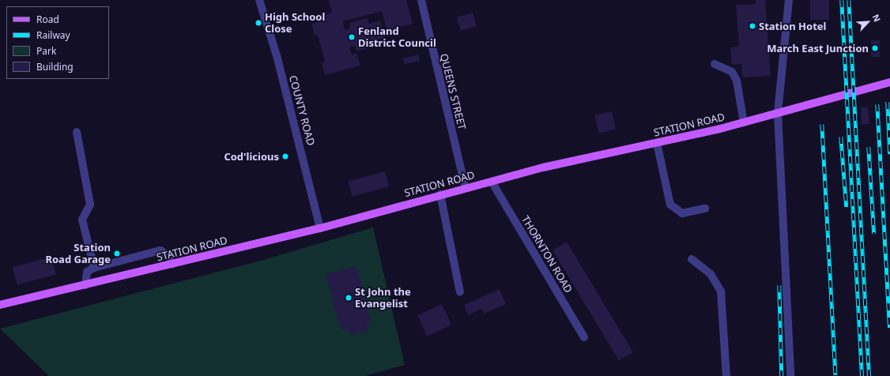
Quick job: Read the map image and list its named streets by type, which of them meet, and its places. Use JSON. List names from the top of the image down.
{
  "streets": {
    "main road": ["STATION ROAD"],
    "street": ["QUEENS STREET", "COUNTY ROAD", "THORNTON ROAD"]
  },
  "crossings": [
    ["QUEENS STREET", "STATION ROAD"],
    ["COUNTY ROAD", "STATION ROAD"],
    ["STATION ROAD", "THORNTON ROAD"]
  ],
  "places": [
    "High School Close",
    "Station Hotel",
    "Fenland District Council",
    "March East Junction",
    "Cod'licious",
    "Station Road Garage",
    "St John the Evangelist"
  ],
  "legend": [
    "Road",
    "Railway",
    "Park",
    "Building"
  ],
  "north": "top right"
}
